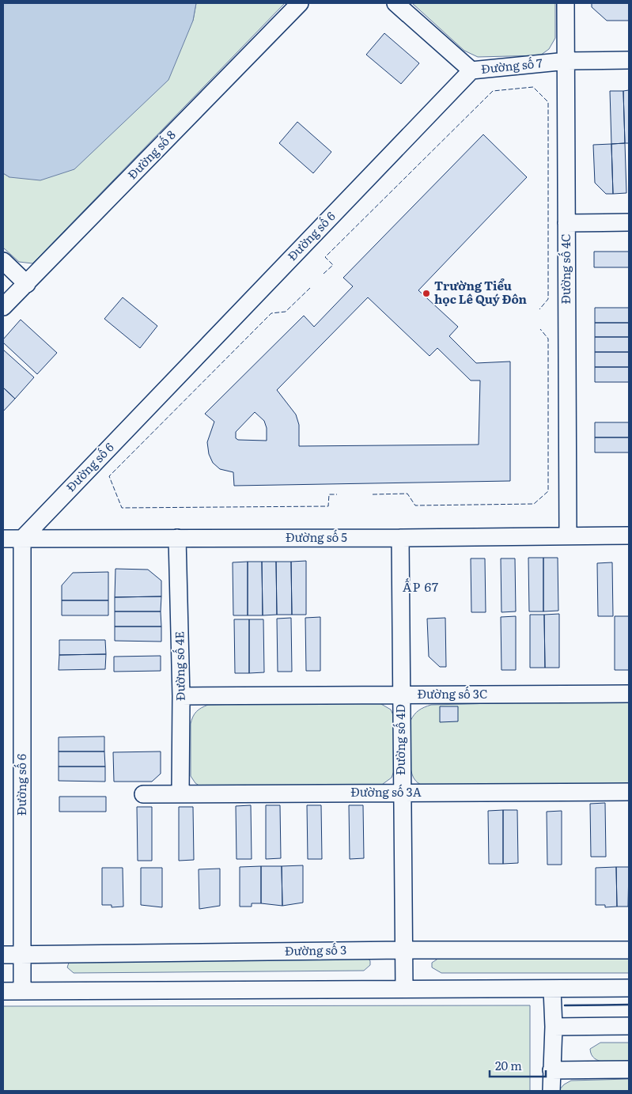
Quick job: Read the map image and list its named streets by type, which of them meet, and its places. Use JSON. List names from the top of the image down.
{
  "streets": {
    "street": [
      "Đường số 7",
      "Đường số 8",
      "Đường số 6",
      "Đường số 4C",
      "Đường số 5",
      "Đường số 4E",
      "Đường số 3C",
      "Đường số 4D",
      "Đường số 3A",
      "Đường số 3"
    ]
  },
  "crossings": [
    ["Đường số 7", "Đường số 6"],
    ["Đường số 7", "Đường số 4C"],
    ["Đường số 6", "Đường số 5"],
    ["Đường số 6", "Đường số 3"],
    ["Đường số 4C", "Đường số 5"],
    ["Đường số 5", "Đường số 4E"],
    ["Đường số 5", "Đường số 4D"],
    ["Đường số 4E", "Đường số 3C"],
    ["Đường số 4E", "Đường số 3A"],
    ["Đường số 3C", "Đường số 4D"],
    ["Đường số 4D", "Đường số 3A"],
    ["Đường số 4D", "Đường số 3"]
  ],
  "districts": ["ẤP 67"],
  "places": ["Trường Tiểu học Lê Quý Đôn"],
  "scale_bar": "20 m"
}
